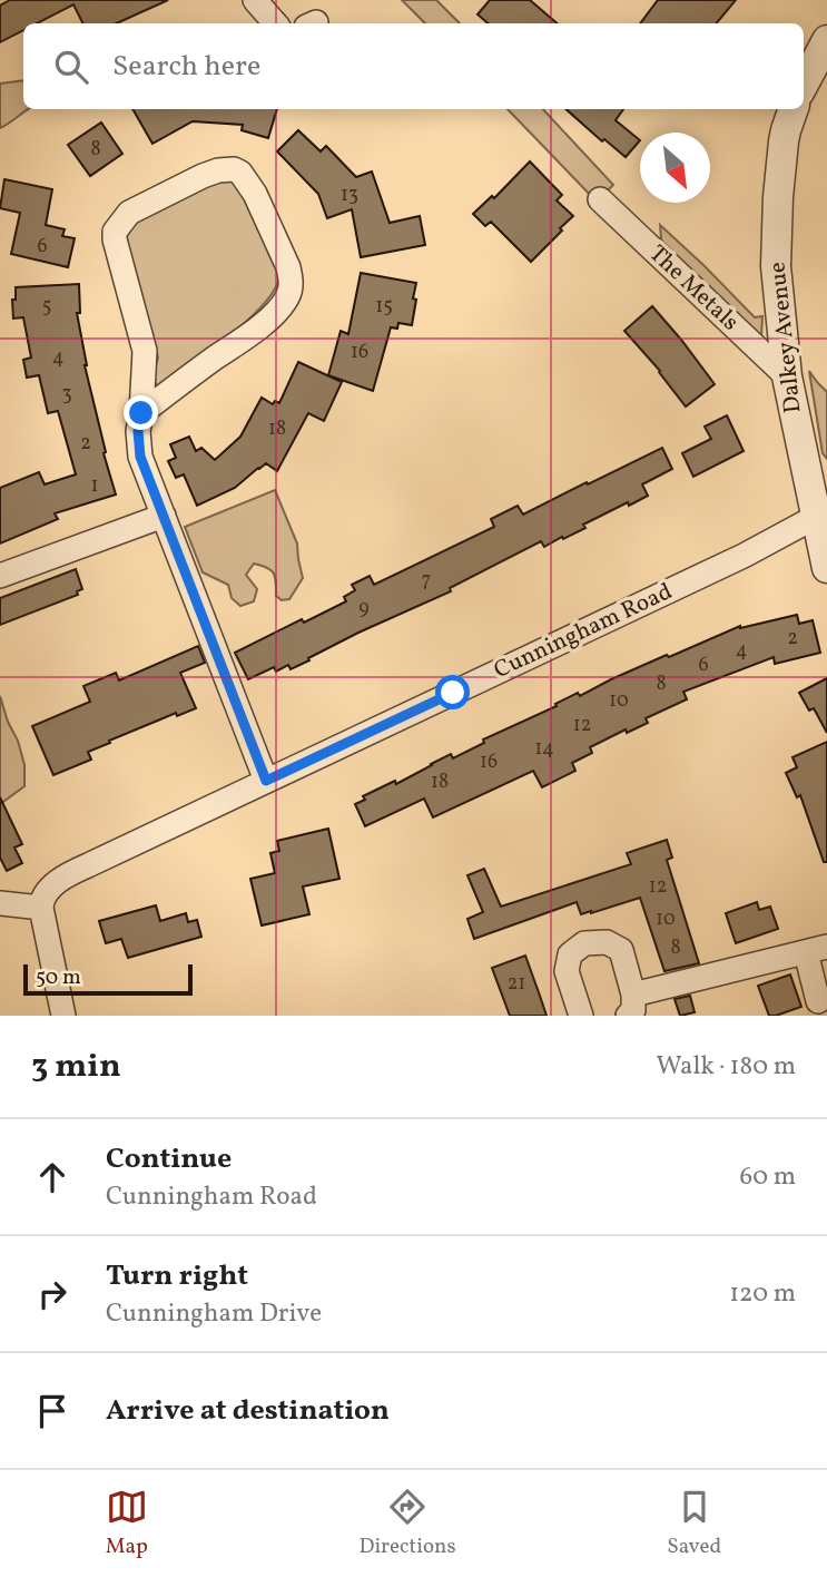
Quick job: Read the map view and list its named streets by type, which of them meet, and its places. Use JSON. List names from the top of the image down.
{
  "streets": {
    "street": ["The Metals", "Dalkey Avenue", "Cunningham Road"]
  },
  "crossings": [
    ["The Metals", "Dalkey Avenue"],
    ["Dalkey Avenue", "Cunningham Road"]
  ],
  "house_numbers": [
    "8",
    "13",
    "6",
    "5",
    "15",
    "16",
    "4",
    "3",
    "18",
    "2",
    "1",
    "7",
    "9",
    "2",
    "4",
    "6",
    "8",
    "10",
    "12",
    "14",
    "16",
    "18",
    "12",
    "10",
    "8",
    "21"
  ],
  "scale_bar": "50 m",
  "north": "bottom right",
  "page": {
    "search": "Search here",
    "scale": "50 m",
    "heading": ["3 min", "Walk · 180 m"],
    "list": [
      ["Continue", "Cunningham Road", "60 m"],
      ["Turn right", "Cunningham Drive", "120 m"],
      "Arrive at destination"
    ],
    "nav": ["Map", "Directions", "Saved"]
  }
}
